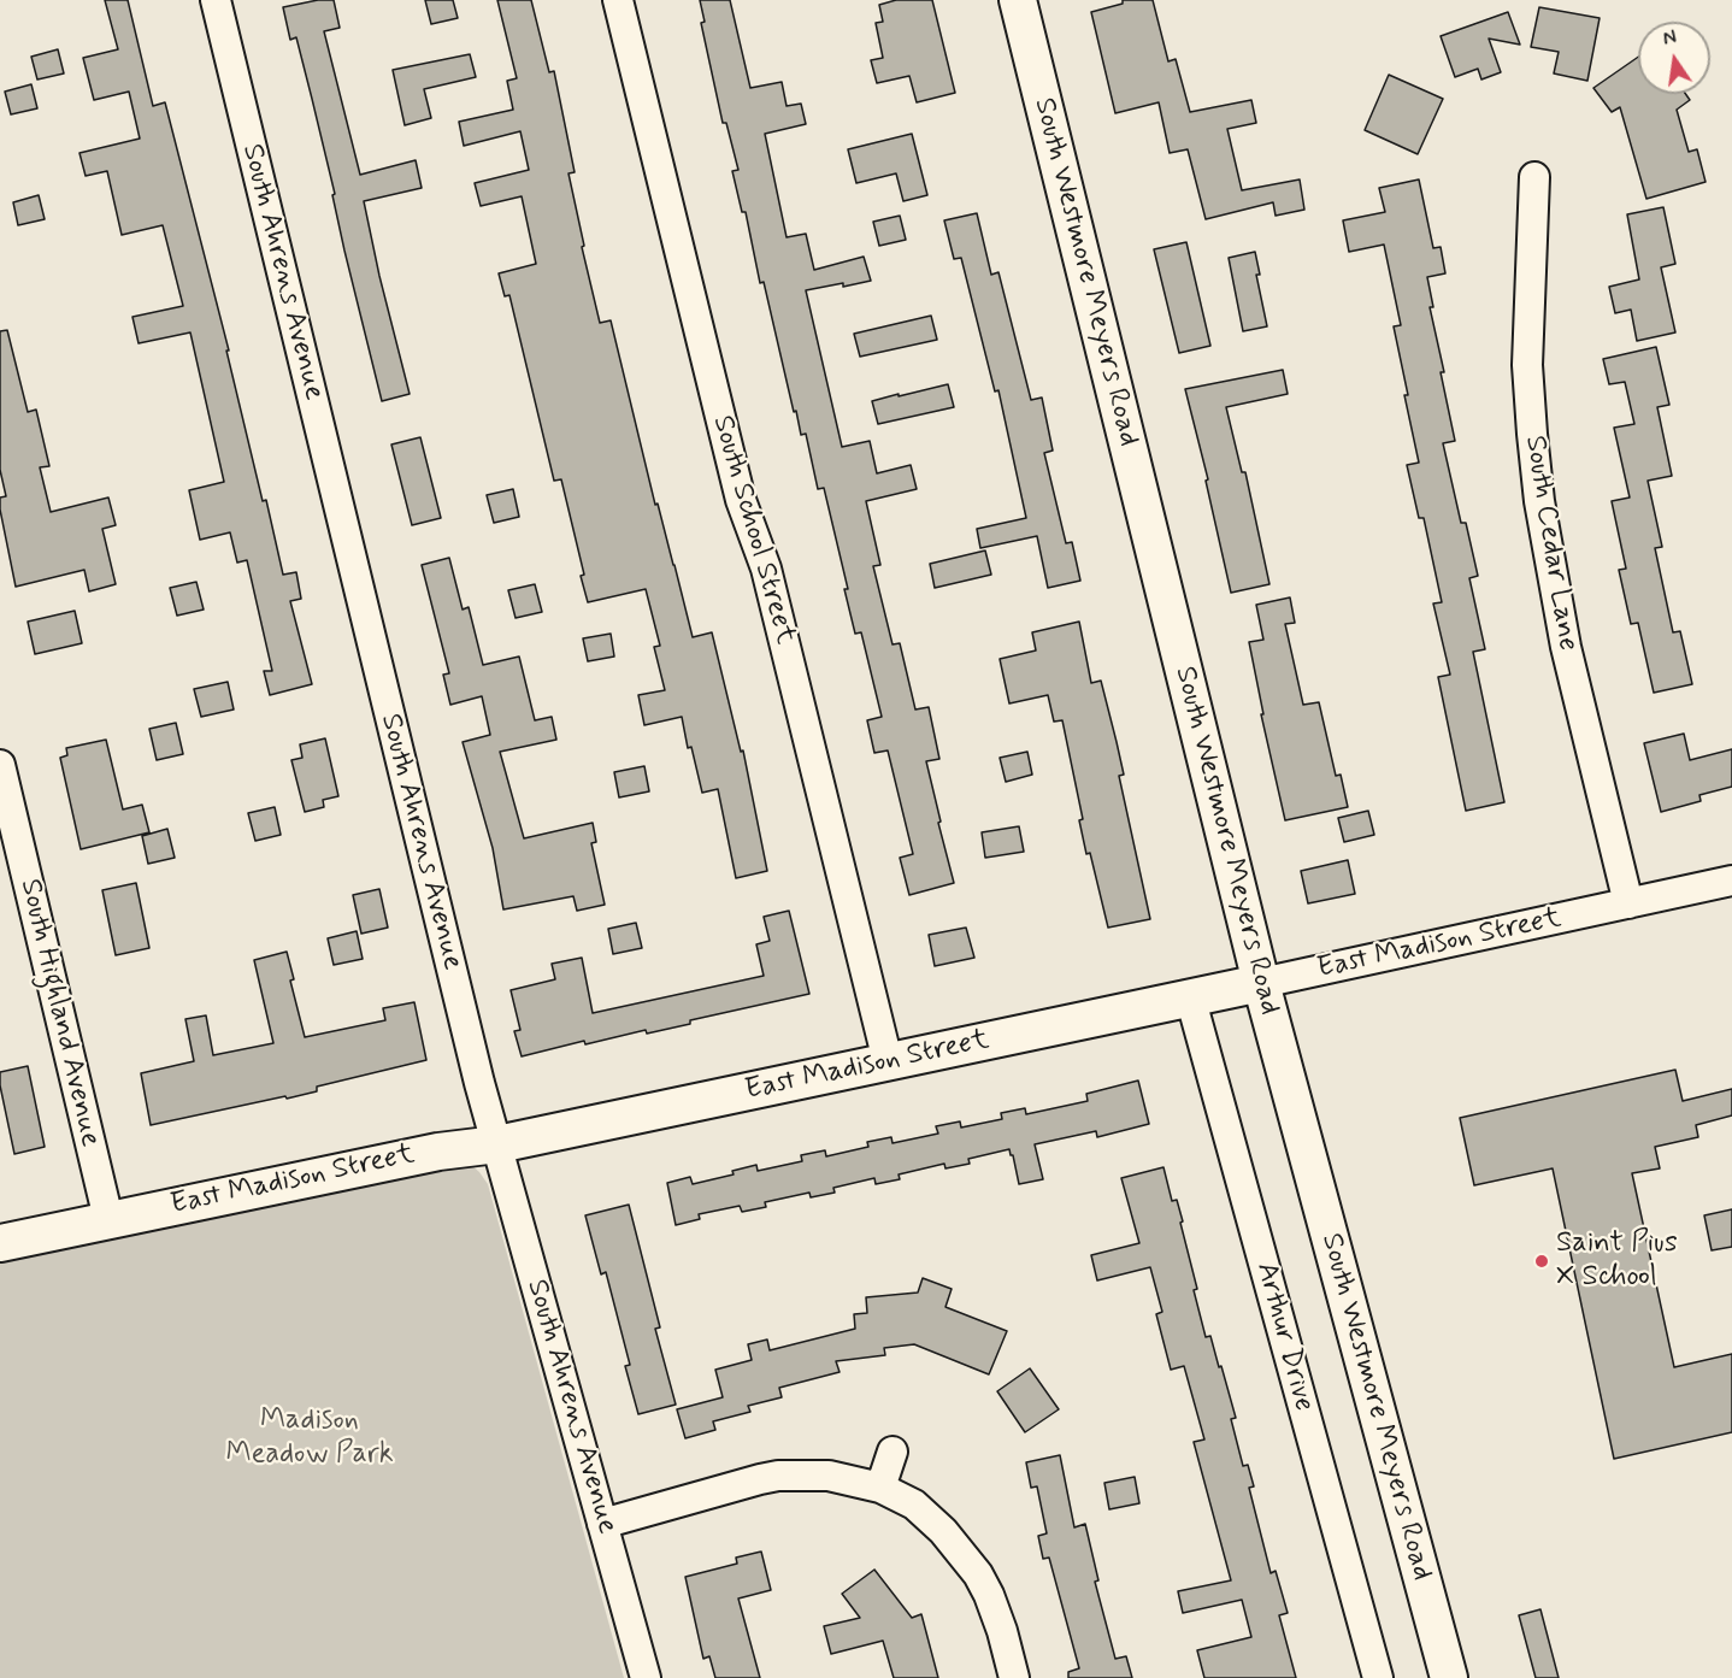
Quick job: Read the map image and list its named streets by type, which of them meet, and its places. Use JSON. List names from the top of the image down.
{
  "streets": {
    "street": [
      "South Ahrens Avenue",
      "South Westmore Meyers Road",
      "South School Street",
      "South Cedar Lane",
      "East Madison Street",
      "South Highland Avenue",
      "Arthur Drive"
    ]
  },
  "crossings": [
    ["South Ahrens Avenue", "East Madison Street"],
    ["South Westmore Meyers Road", "East Madison Street"],
    ["South School Street", "East Madison Street"],
    ["South Cedar Lane", "East Madison Street"],
    ["East Madison Street", "South Highland Avenue"],
    ["East Madison Street", "Arthur Drive"]
  ],
  "parks": ["Madison Meadow Park"],
  "places": ["Saint Pius X School"],
  "north": "top"
}
